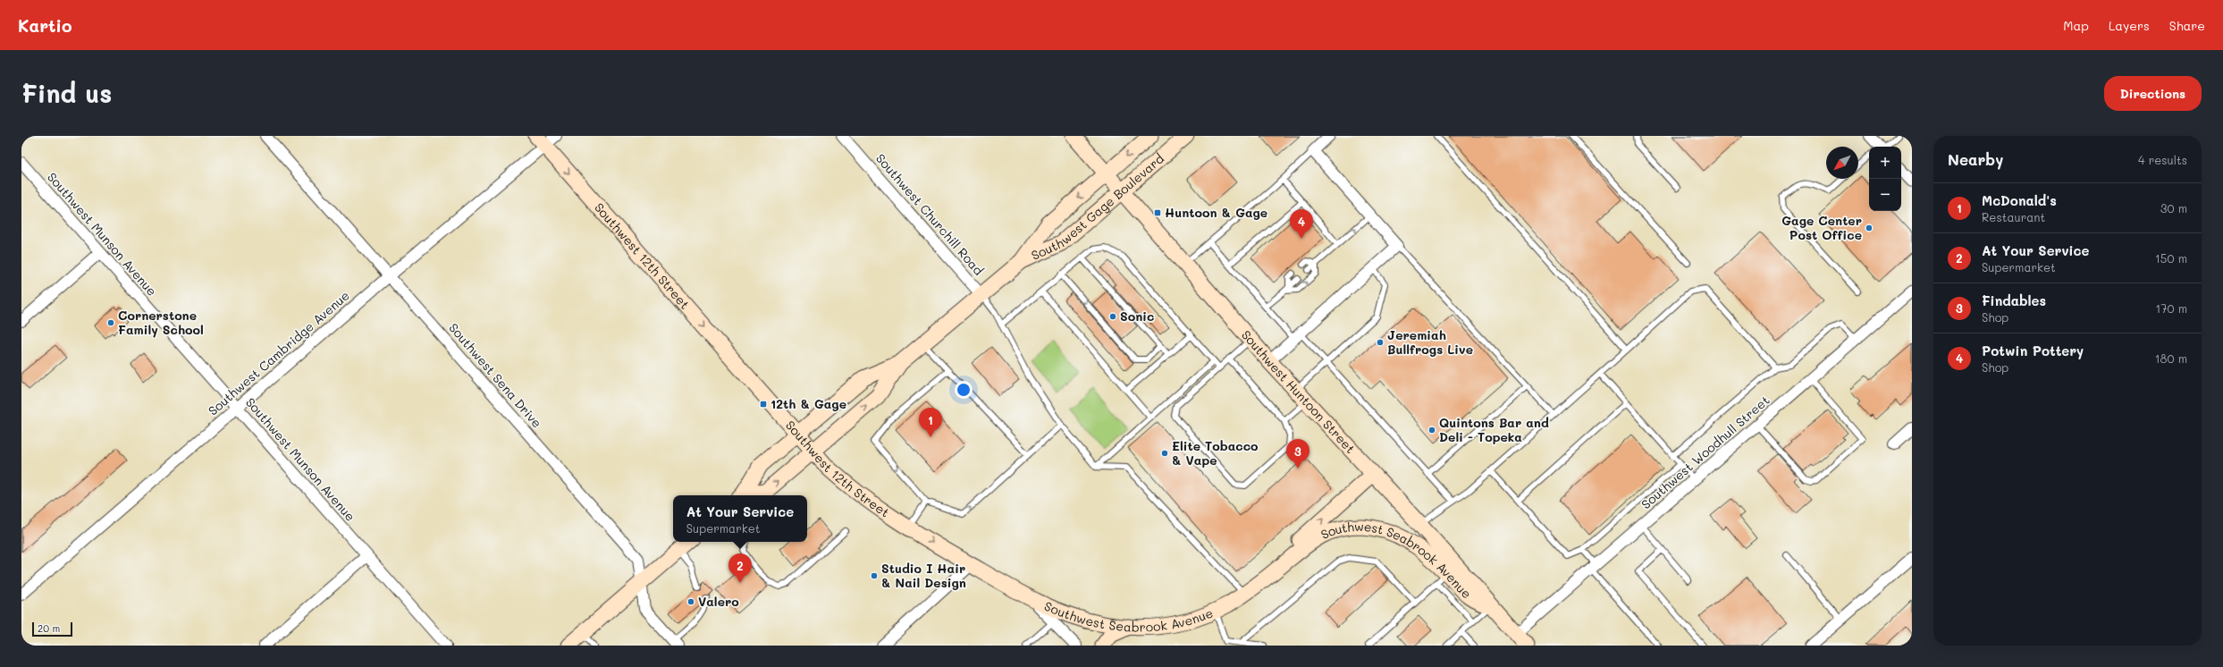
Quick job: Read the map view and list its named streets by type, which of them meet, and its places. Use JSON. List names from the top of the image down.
{
  "streets": {
    "main road": [
      "Southwest Gage Boulevard",
      "Southwest 12th Street",
      "Southwest Huntoon Street",
      "Southwest Seabrook Avenue"
    ],
    "street": [
      "Southwest Churchill Road",
      "Southwest Munson Avenue",
      "Southwest Cambridge Avenue",
      "Southwest Sena Drive",
      "Southwest Woodhull Street"
    ]
  },
  "crossings": [
    ["Southwest Gage Boulevard", "Southwest Churchill Road"],
    ["Southwest Gage Boulevard", "Southwest 12th Street"],
    ["Southwest Gage Boulevard", "Southwest Huntoon Street"],
    ["Southwest Munson Avenue", "Southwest Cambridge Avenue"],
    ["Southwest 12th Street", "Southwest Cambridge Avenue"],
    ["Southwest 12th Street", "Southwest Seabrook Avenue"],
    ["Southwest Cambridge Avenue", "Southwest Sena Drive"],
    ["Southwest Huntoon Street", "Southwest Seabrook Avenue"]
  ],
  "one_way": ["Southwest 12th Street"],
  "places": {
    "transit": ["Huntoon & Gage", "12th & Gage"],
    "other": [
      "Gage Center Post Office",
      "Sonic",
      "Cornerstone Family School",
      "Jeremiah Bullfrogs Live",
      "Quintons Bar and Deli - Topeka",
      "Elite Tobacco & Vape",
      "Studio I Hair & Nail Design",
      "Valero"
    ]
  },
  "scale_bar": "20 m",
  "north": "bottom left",
  "page": {
    "header": "Kartio",
    "nav": ["Map", "Layers", "Share"],
    "buttons": "Directions",
    "title": "Find us",
    "heading": ["Nearby", "4 results"],
    "map_buttons": ["+", "−"],
    "list": [
      {
        "mark": "1",
        "name": "McDonald's",
        "note": "Restaurant",
        "value": "30 m"
      },
      {
        "mark": "2",
        "name": "At Your Service",
        "note": "Supermarket",
        "value": "150 m"
      },
      {
        "mark": "3",
        "name": "Findables",
        "note": "Shop",
        "value": "170 m"
      },
      {
        "mark": "4",
        "name": "Potwin Pottery",
        "note": "Shop",
        "value": "180 m"
      }
    ],
    "pins": [
      "4",
      "1",
      "3",
      "2"
    ],
    "popup": ["At Your Service", "Supermarket"],
    "scale": "20 m"
  }
}
